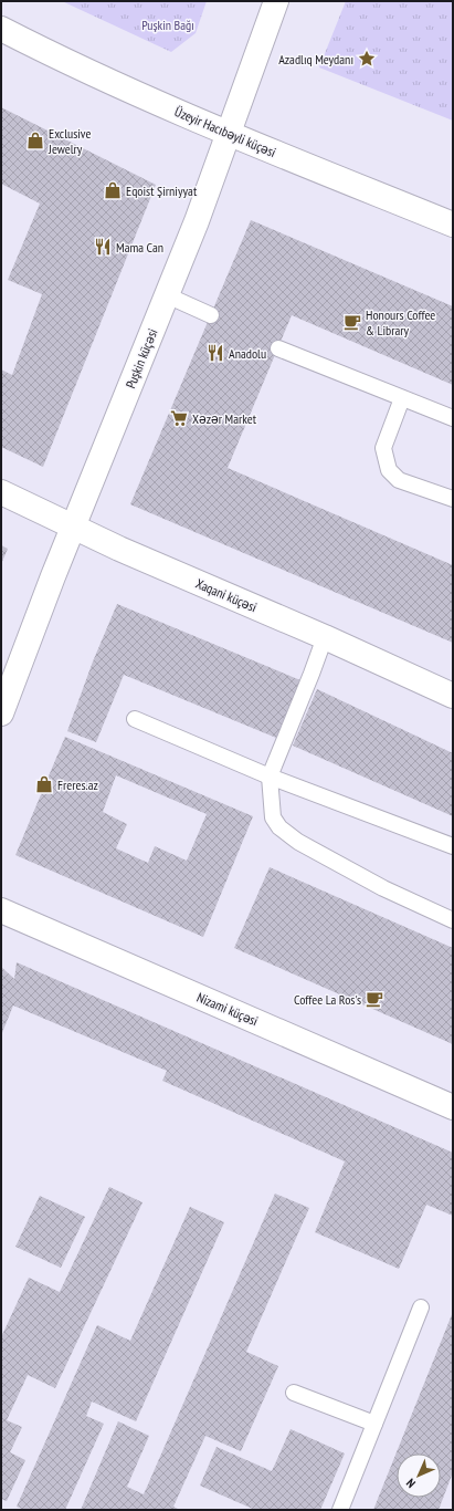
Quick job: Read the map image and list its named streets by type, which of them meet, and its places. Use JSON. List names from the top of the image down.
{
  "streets": {
    "main road": [
      "Üzeyir Hacıbəyli küçəsi",
      "Puşkin küçəsi",
      "Xaqani küçəsi",
      "Nizami küçəsi"
    ]
  },
  "crossings": [
    ["Üzeyir Hacıbəyli küçəsi", "Puşkin küçəsi"],
    ["Puşkin küçəsi", "Xaqani küçəsi"]
  ],
  "parks": ["Puşkin Bağı"],
  "places": {
    "place": ["Azadlıq Meydanı"],
    "shop": ["Exclusive Jewelry", "Eqoist Şirniyyat", "Freres.az"],
    "restaurant": ["Mama Can", "Anadolu"],
    "cafe": ["Honours Coffee & Library", "Coffee La Ros's"],
    "supermarket": ["Xəzər Market"]
  },
  "north": "bottom left"
}
